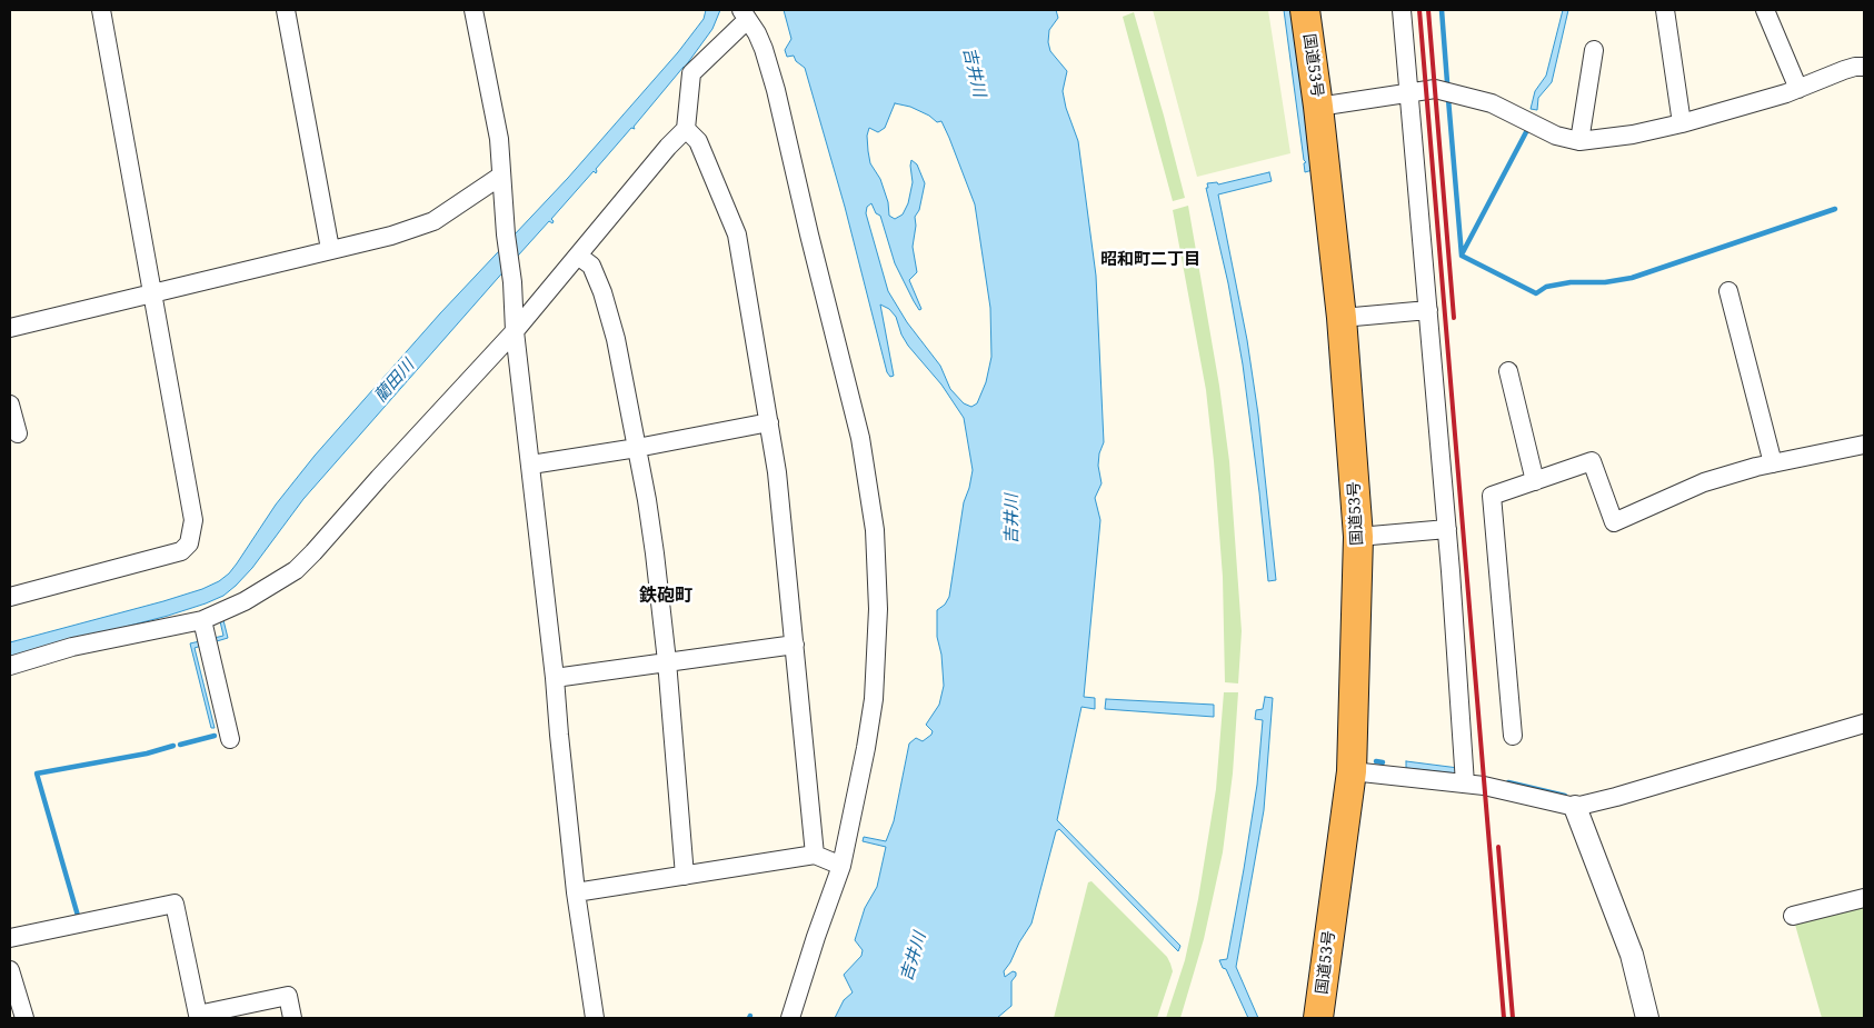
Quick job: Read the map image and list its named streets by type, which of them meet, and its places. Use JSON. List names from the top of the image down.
{
  "streets": {
    "highway": ["国道53号"]
  },
  "districts": ["昭和町二丁目", "鉄砲町"],
  "water": ["吉井川", "藺田川"]
}
